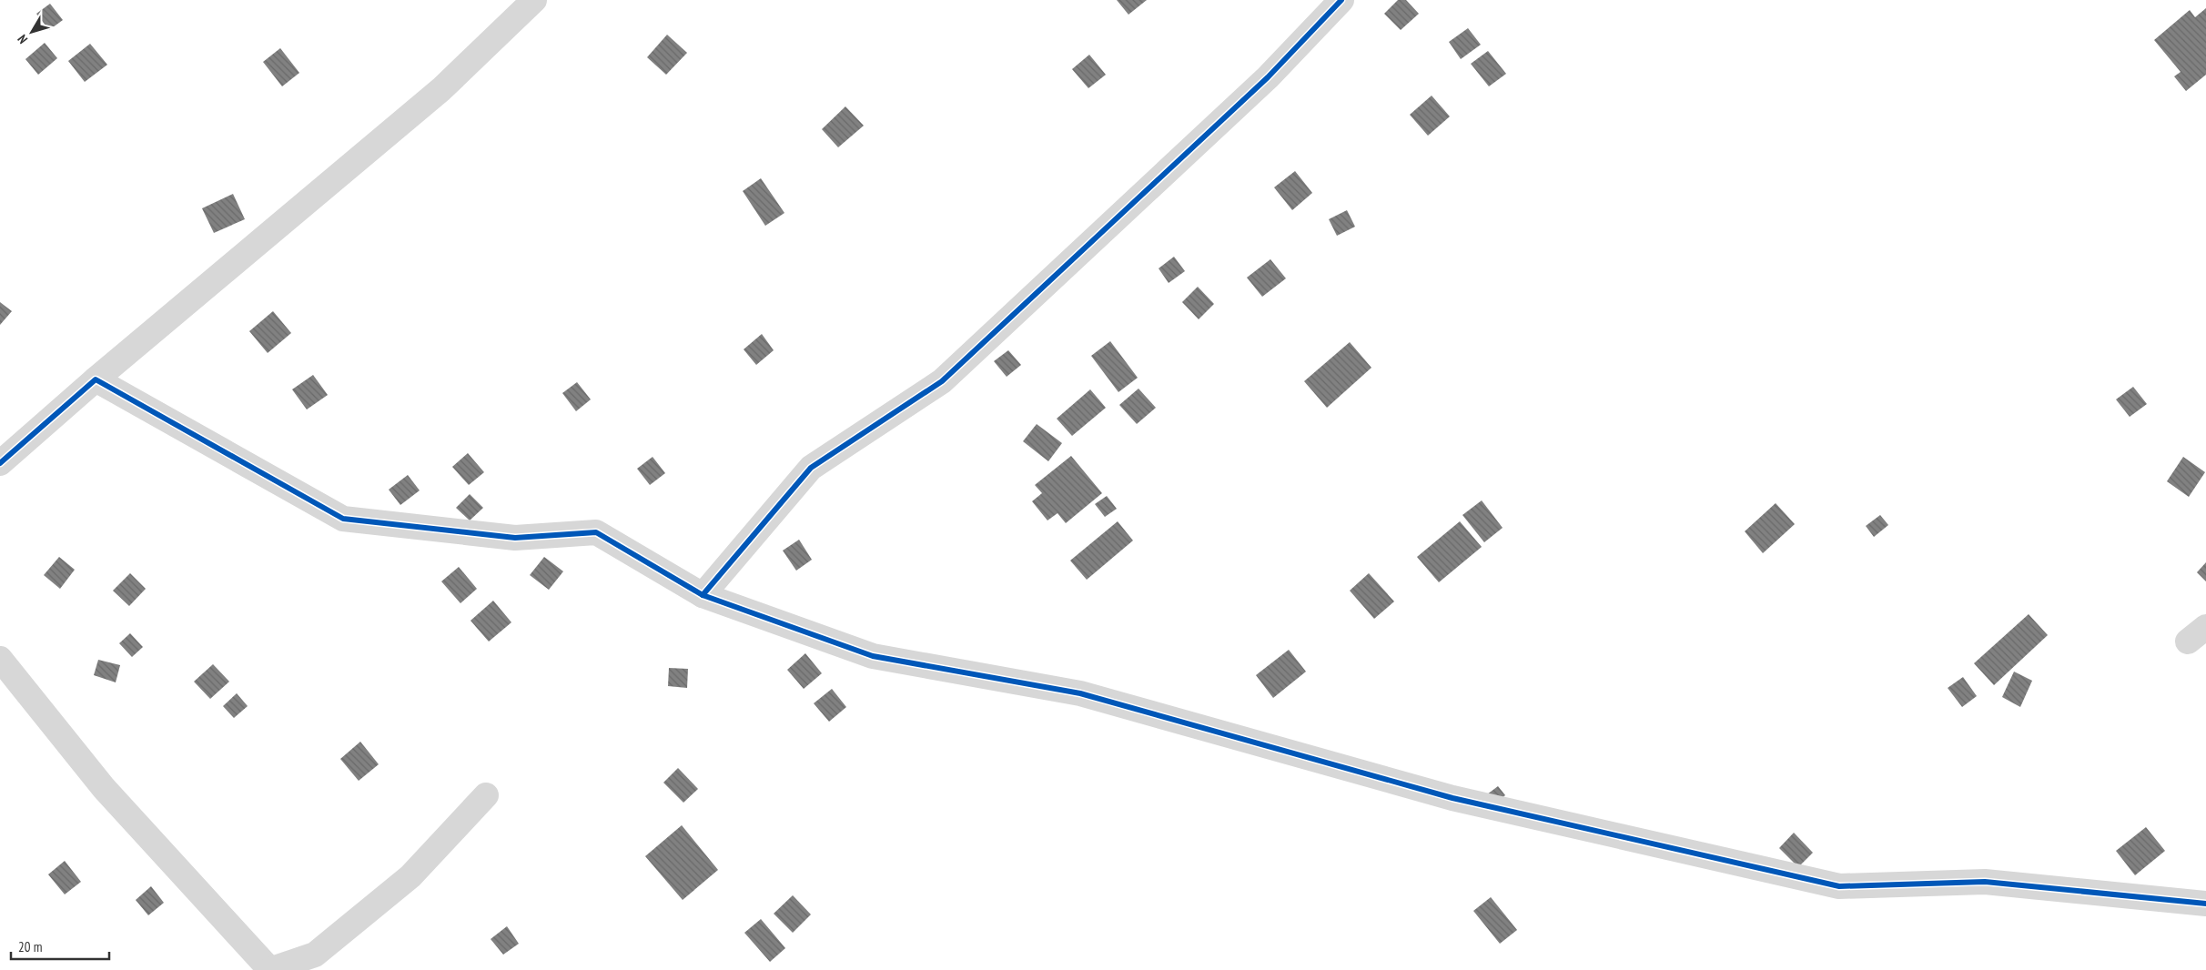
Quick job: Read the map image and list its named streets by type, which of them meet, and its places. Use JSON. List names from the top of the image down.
{
  "scale_bar": "20 m",
  "north": "bottom left"
}
